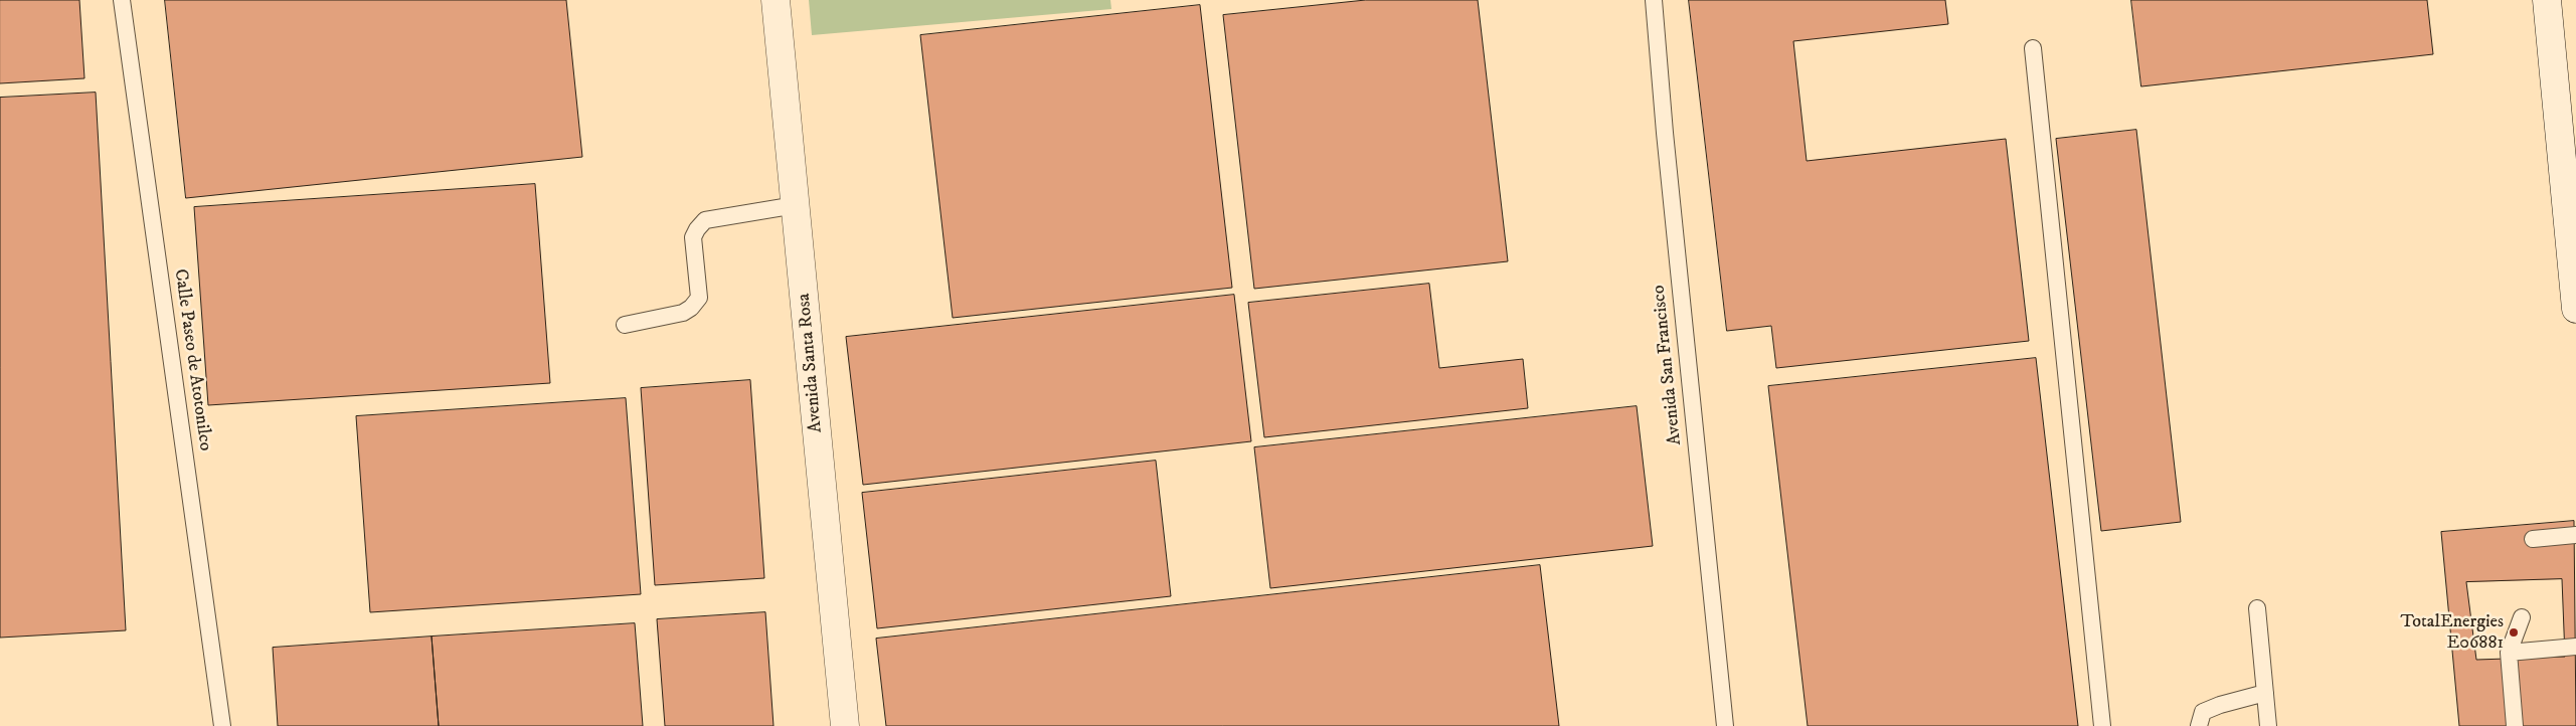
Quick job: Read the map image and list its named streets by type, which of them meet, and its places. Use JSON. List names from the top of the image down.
{
  "streets": {
    "street": ["Avenida Santa Rosa"],
    "lane": ["Calle Paseo de Atotonilco", "Avenida San Francisco"]
  },
  "places": ["TotalEnergies E06881"]
}
